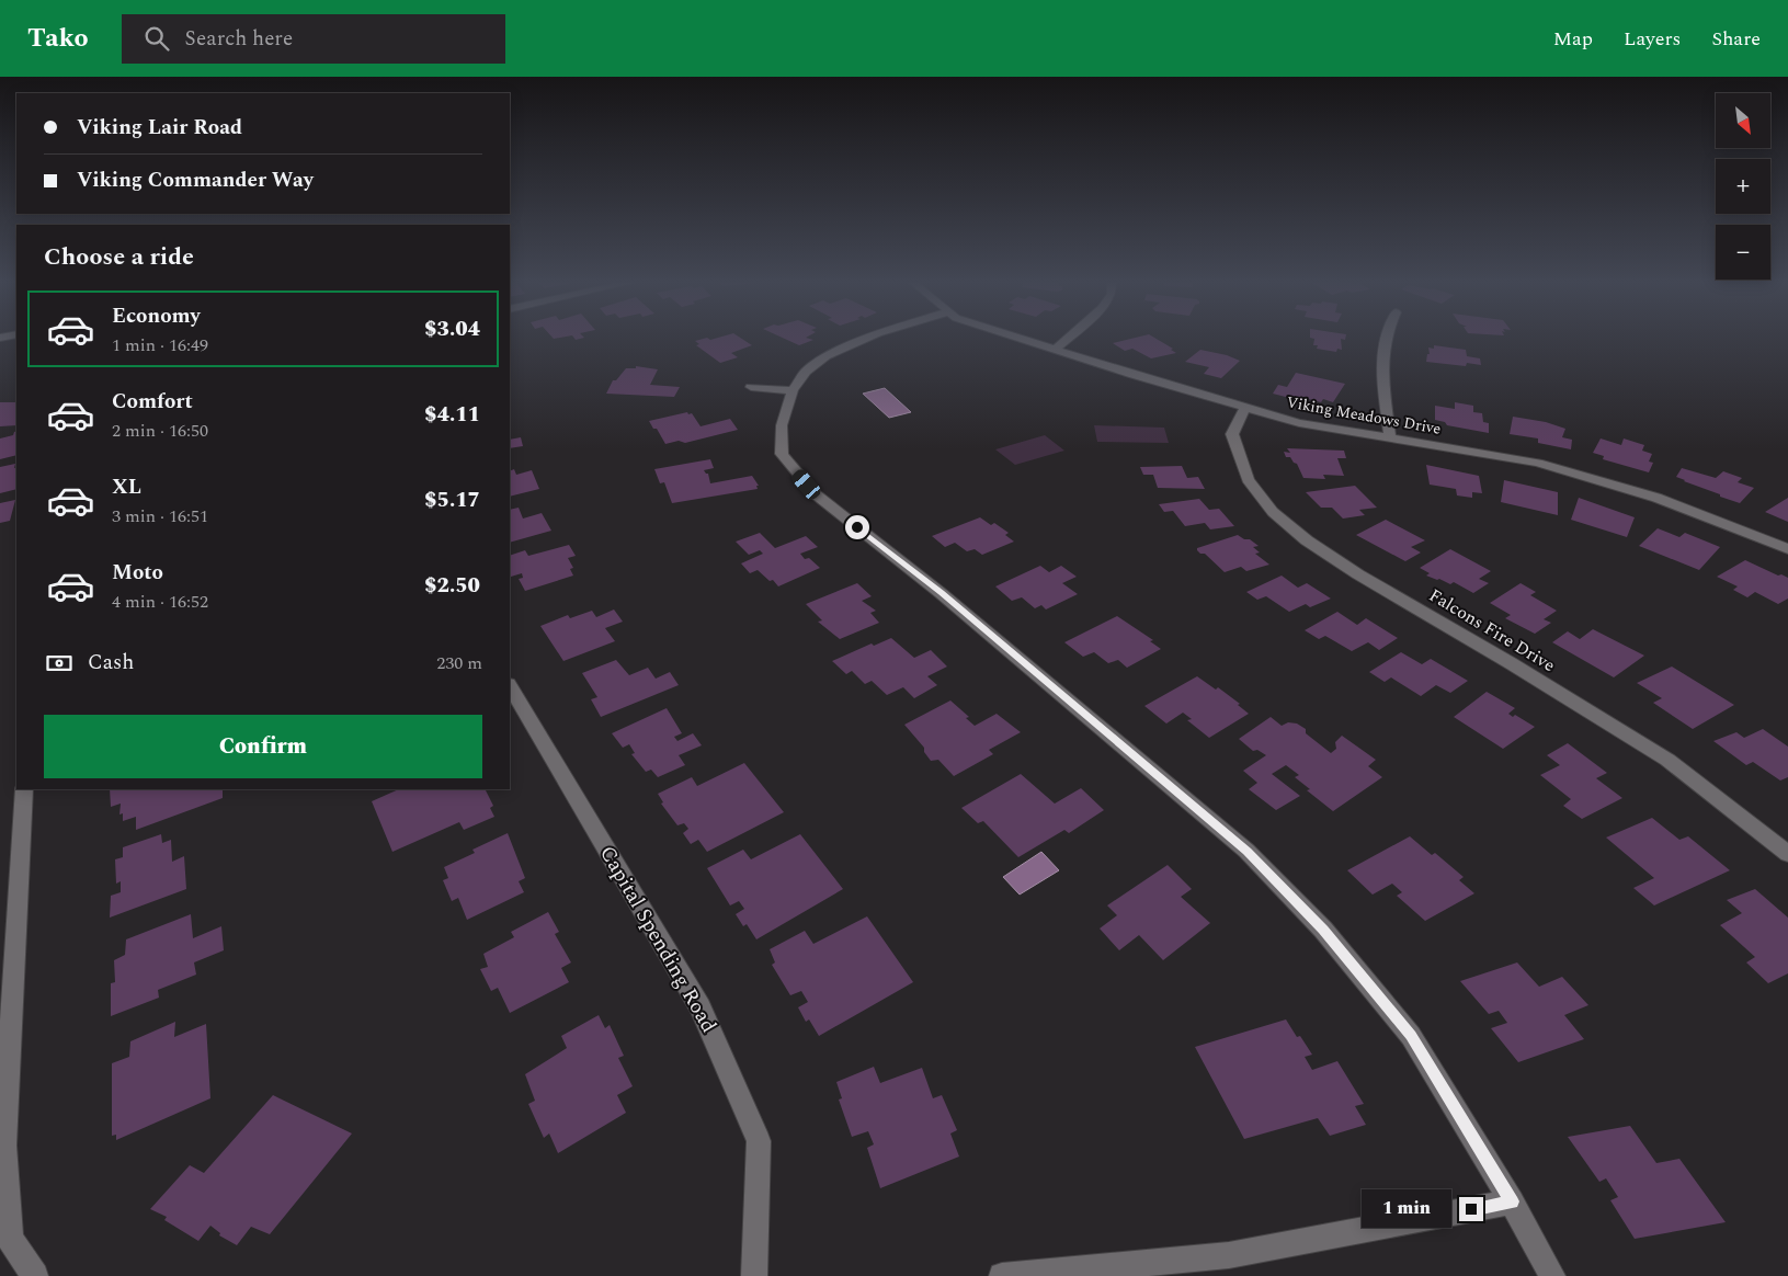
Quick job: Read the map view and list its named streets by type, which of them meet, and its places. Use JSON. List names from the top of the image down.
{
  "streets": {
    "street": ["Viking Meadows Drive", "Falcons Fire Drive", "Capital Spending Road"]
  },
  "crossings": [
    ["Viking Meadows Drive", "Falcons Fire Drive"]
  ],
  "north": "bottom right",
  "page": {
    "header": "Tako",
    "search": "Search here",
    "nav": ["Map", "Layers", "Share"],
    "map_buttons": ["+", "−"],
    "banner": ["Viking Lair Road", "Viking Commander Way"],
    "heading": "Choose a ride",
    "list": [
      {
        "name": "Economy",
        "note": "1 min · 16:49",
        "value": "$3.04"
      },
      {
        "name": "Comfort",
        "note": "2 min · 16:50",
        "value": "$4.11"
      },
      {
        "name": "XL",
        "note": "3 min · 16:51",
        "value": "$5.17"
      },
      {
        "name": "Moto",
        "note": "4 min · 16:52",
        "value": "$2.50"
      }
    ],
    "pay": ["Cash", "230 m"],
    "buttons": "Confirm",
    "bubble": "1 min"
  }
}
